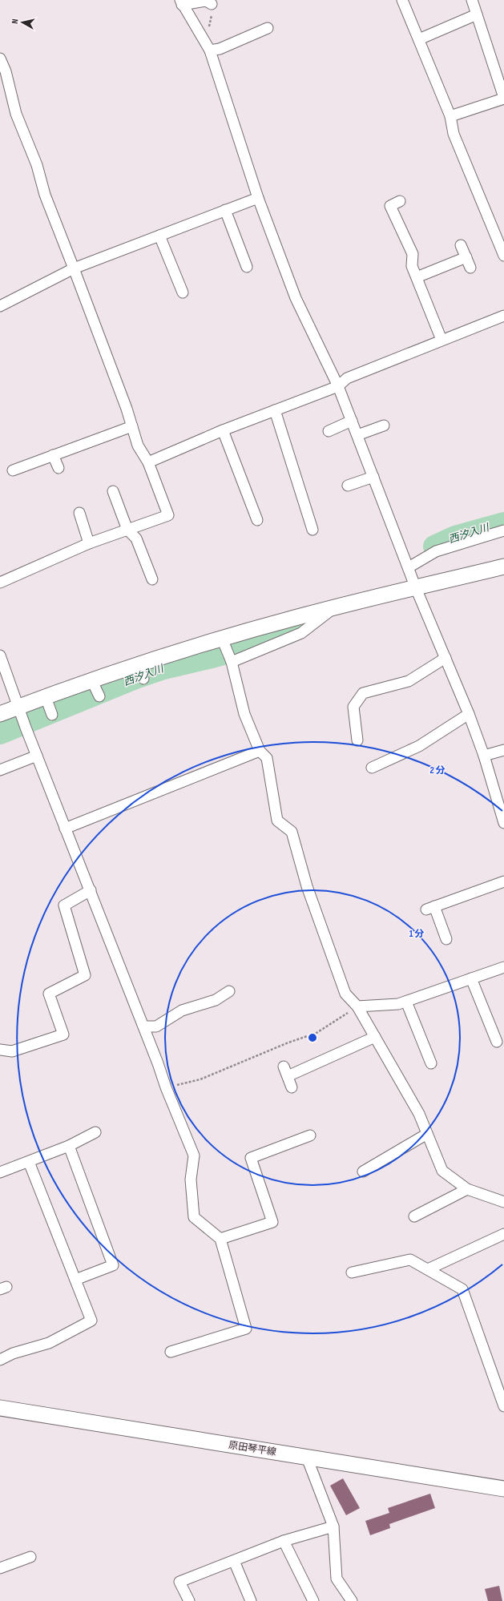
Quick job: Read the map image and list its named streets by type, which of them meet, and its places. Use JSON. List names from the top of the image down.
{
  "streets": {
    "street": ["原田琴平線"]
  },
  "water": ["西汐入川"],
  "north": "left",
  "rings": ["2 分", "1 分"]
}
